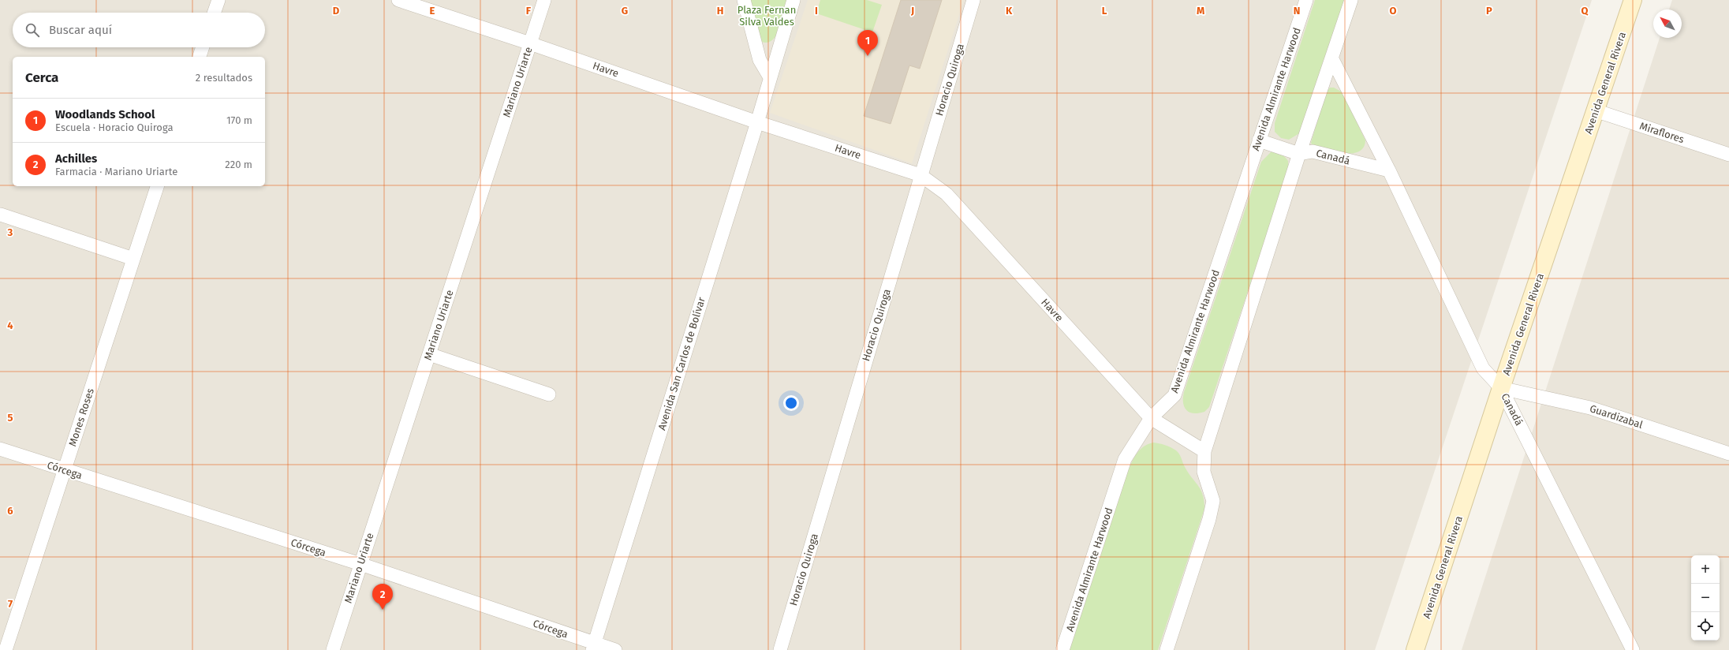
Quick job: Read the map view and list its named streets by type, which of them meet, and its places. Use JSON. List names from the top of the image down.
{
  "streets": {
    "main road": ["Avenida General Rivera"],
    "street": [
      "Havre",
      "Horacio Quiroga",
      "Mariano Uriarte",
      "Avenida Almirante Harwood",
      "Miraflores",
      "Canadá",
      "Avenida San Carlos de Bolívar",
      "Guardizabal",
      "Mones Roses",
      "Córcega"
    ]
  },
  "crossings": [
    ["Havre", "Horacio Quiroga"],
    ["Havre", "Mariano Uriarte"],
    ["Havre", "Avenida Almirante Harwood"],
    ["Havre", "Avenida San Carlos de Bolívar"],
    ["Mariano Uriarte", "Córcega"],
    ["Avenida General Rivera", "Miraflores"],
    ["Avenida General Rivera", "Canadá"],
    ["Avenida General Rivera", "Guardizabal"],
    ["Avenida Almirante Harwood", "Canadá"],
    ["Canadá", "Guardizabal"],
    ["Avenida San Carlos de Bolívar", "Córcega"],
    ["Mones Roses", "Córcega"]
  ],
  "parks": ["Plaza Fernan Silva Valdes"],
  "north": "top left",
  "page": {
    "search": "Buscar aquí",
    "pins": ["1", "2"],
    "heading": ["Cerca", "2 resultados"],
    "list": [
      {
        "mark": "1",
        "name": "Woodlands School",
        "note": "Escuela · Horacio Quiroga",
        "value": "170 m"
      },
      {
        "mark": "2",
        "name": "Achilles",
        "note": "Farmacia · Mariano Uriarte",
        "value": "220 m"
      }
    ],
    "map_buttons": ["+", "−"]
  },
  "grid": {
    "columns": [
      "D",
      "E",
      "F",
      "G",
      "H",
      "I",
      "J",
      "K",
      "L",
      "M",
      "N",
      "O",
      "P",
      "Q"
    ],
    "rows": [
      "3",
      "4",
      "5",
      "6",
      "7"
    ]
  }
}
